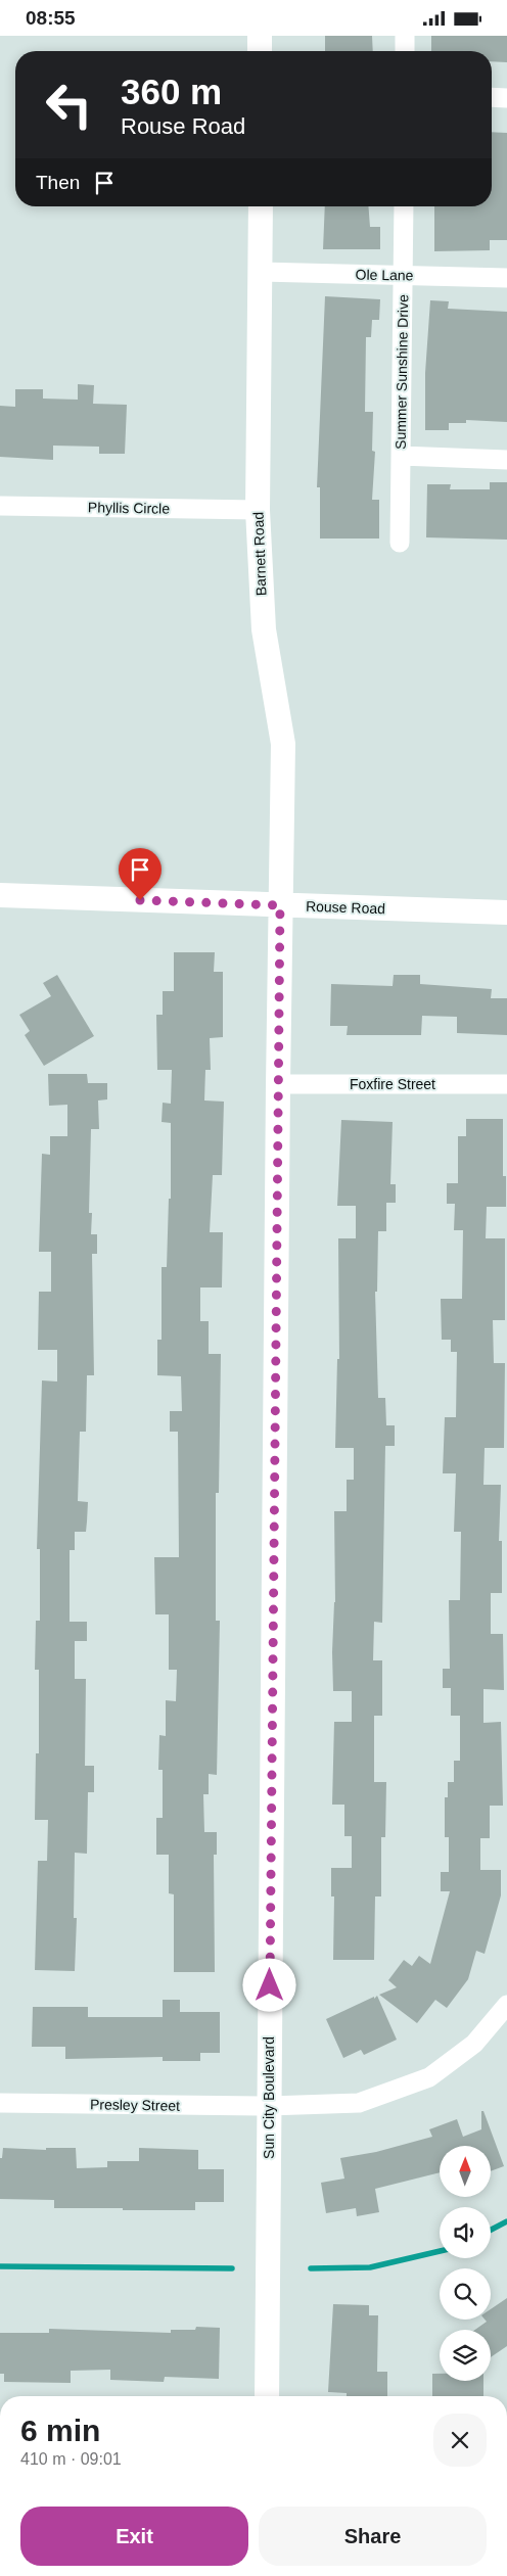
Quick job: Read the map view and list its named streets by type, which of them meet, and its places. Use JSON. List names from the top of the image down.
{
  "streets": {
    "street": [
      "Ole Lane",
      "Summer Sunshine Drive",
      "Phyllis Circle",
      "Barnett Road",
      "Rouse Road",
      "Foxfire Street",
      "Sun City Boulevard",
      "Presley Street"
    ]
  },
  "crossings": [
    ["Ole Lane", "Summer Sunshine Drive"],
    ["Ole Lane", "Barnett Road"],
    ["Phyllis Circle", "Barnett Road"],
    ["Barnett Road", "Rouse Road"],
    ["Barnett Road", "Sun City Boulevard"],
    ["Rouse Road", "Sun City Boulevard"],
    ["Foxfire Street", "Sun City Boulevard"],
    ["Sun City Boulevard", "Presley Street"]
  ],
  "north": "top",
  "page": {
    "status": "08:55",
    "turn": ["360 m", "Rouse Road"],
    "then": "Then",
    "heading": ["6 min", "410 m · 09:01"],
    "buttons": ["Exit", "Share"]
  }
}
